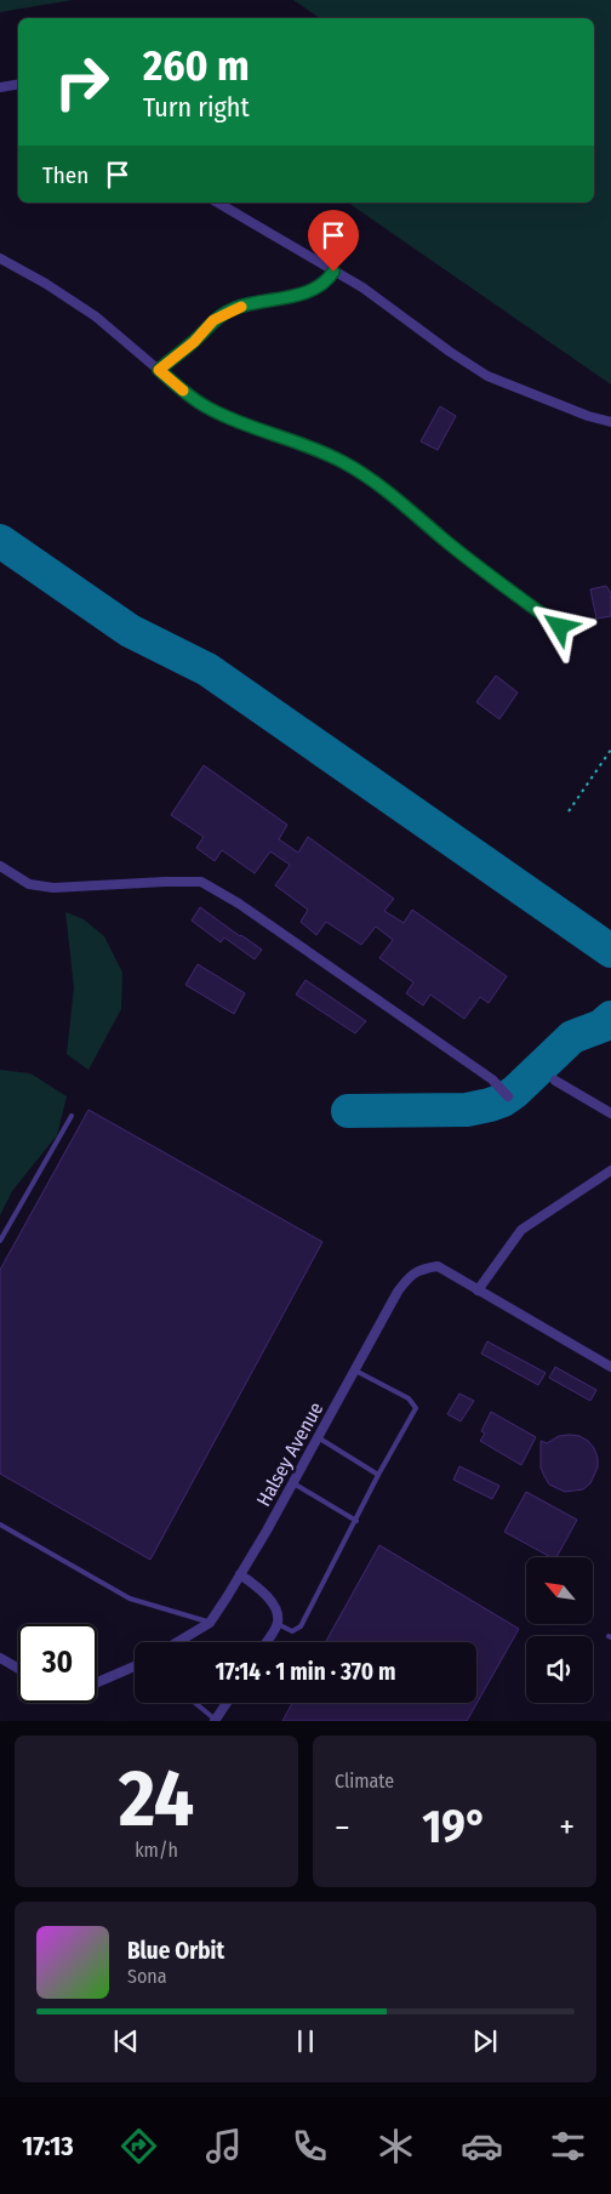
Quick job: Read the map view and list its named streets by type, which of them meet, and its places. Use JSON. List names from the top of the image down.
{
  "streets": {
    "street": ["Halsey Avenue"]
  },
  "north": "top left",
  "page": {
    "turn": ["260 m", "Turn right"],
    "then": "Then",
    "limit": "30",
    "trip": "17:14 · 1 min · 370 m",
    "tile": [
      ["24", "km/h"],
      "Climate"
    ],
    "heat": ["−", "19°", "+"],
    "song": ["Blue Orbit", "Sona"],
    "tabs": "17:13"
  }
}
